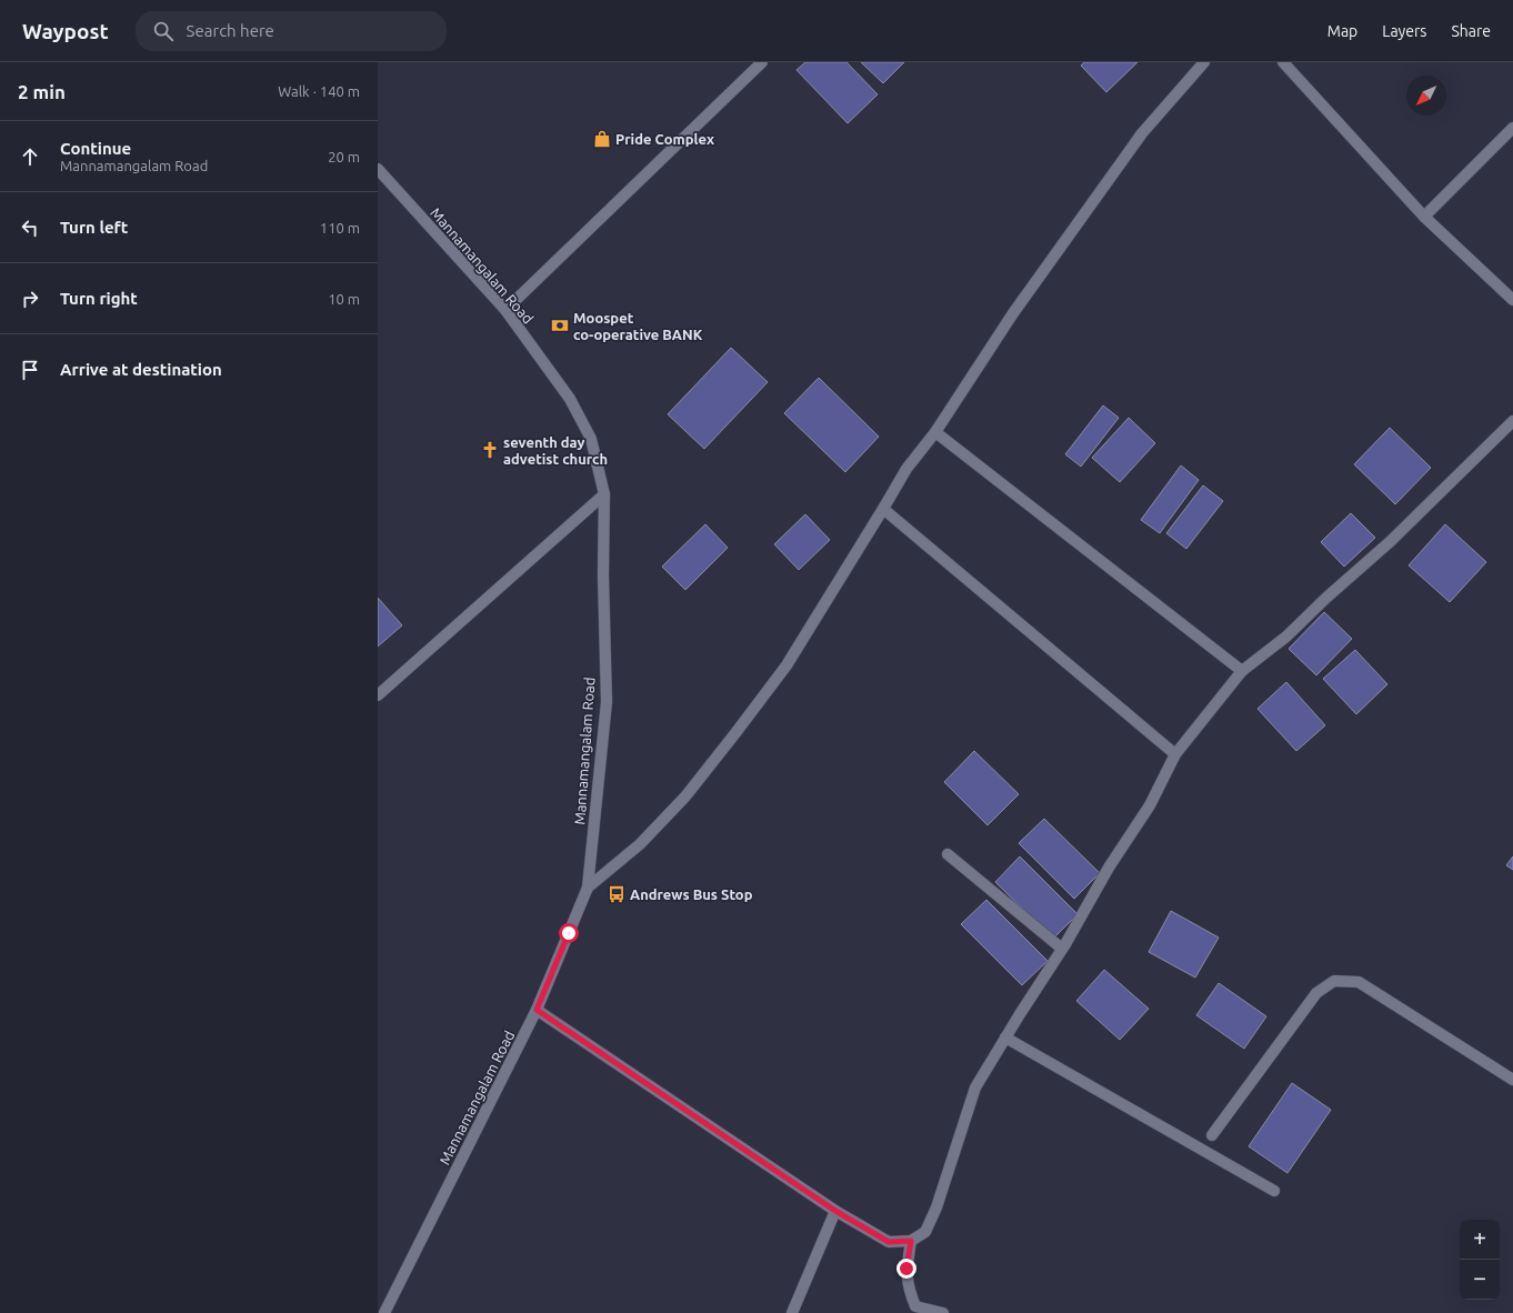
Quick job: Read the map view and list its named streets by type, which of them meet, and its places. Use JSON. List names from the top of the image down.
{
  "streets": {
    "street": ["Mannamangalam Road"]
  },
  "places": {
    "shop": ["Pride Complex"],
    "bank": ["Moospet co-operative BANK"],
    "church": ["seventh day advetist church"],
    "bus stop": ["Andrews Bus Stop"]
  },
  "north": "bottom left",
  "page": {
    "header": "Waypost",
    "search": "Search here",
    "nav": ["Map", "Layers", "Share"],
    "heading": ["2 min", "Walk · 140 m"],
    "list": [
      ["Continue", "Mannamangalam Road", "20 m"],
      ["Turn left", "110 m"],
      ["Turn right", "10 m"],
      "Arrive at destination"
    ],
    "map_buttons": ["+", "−"]
  }
}
